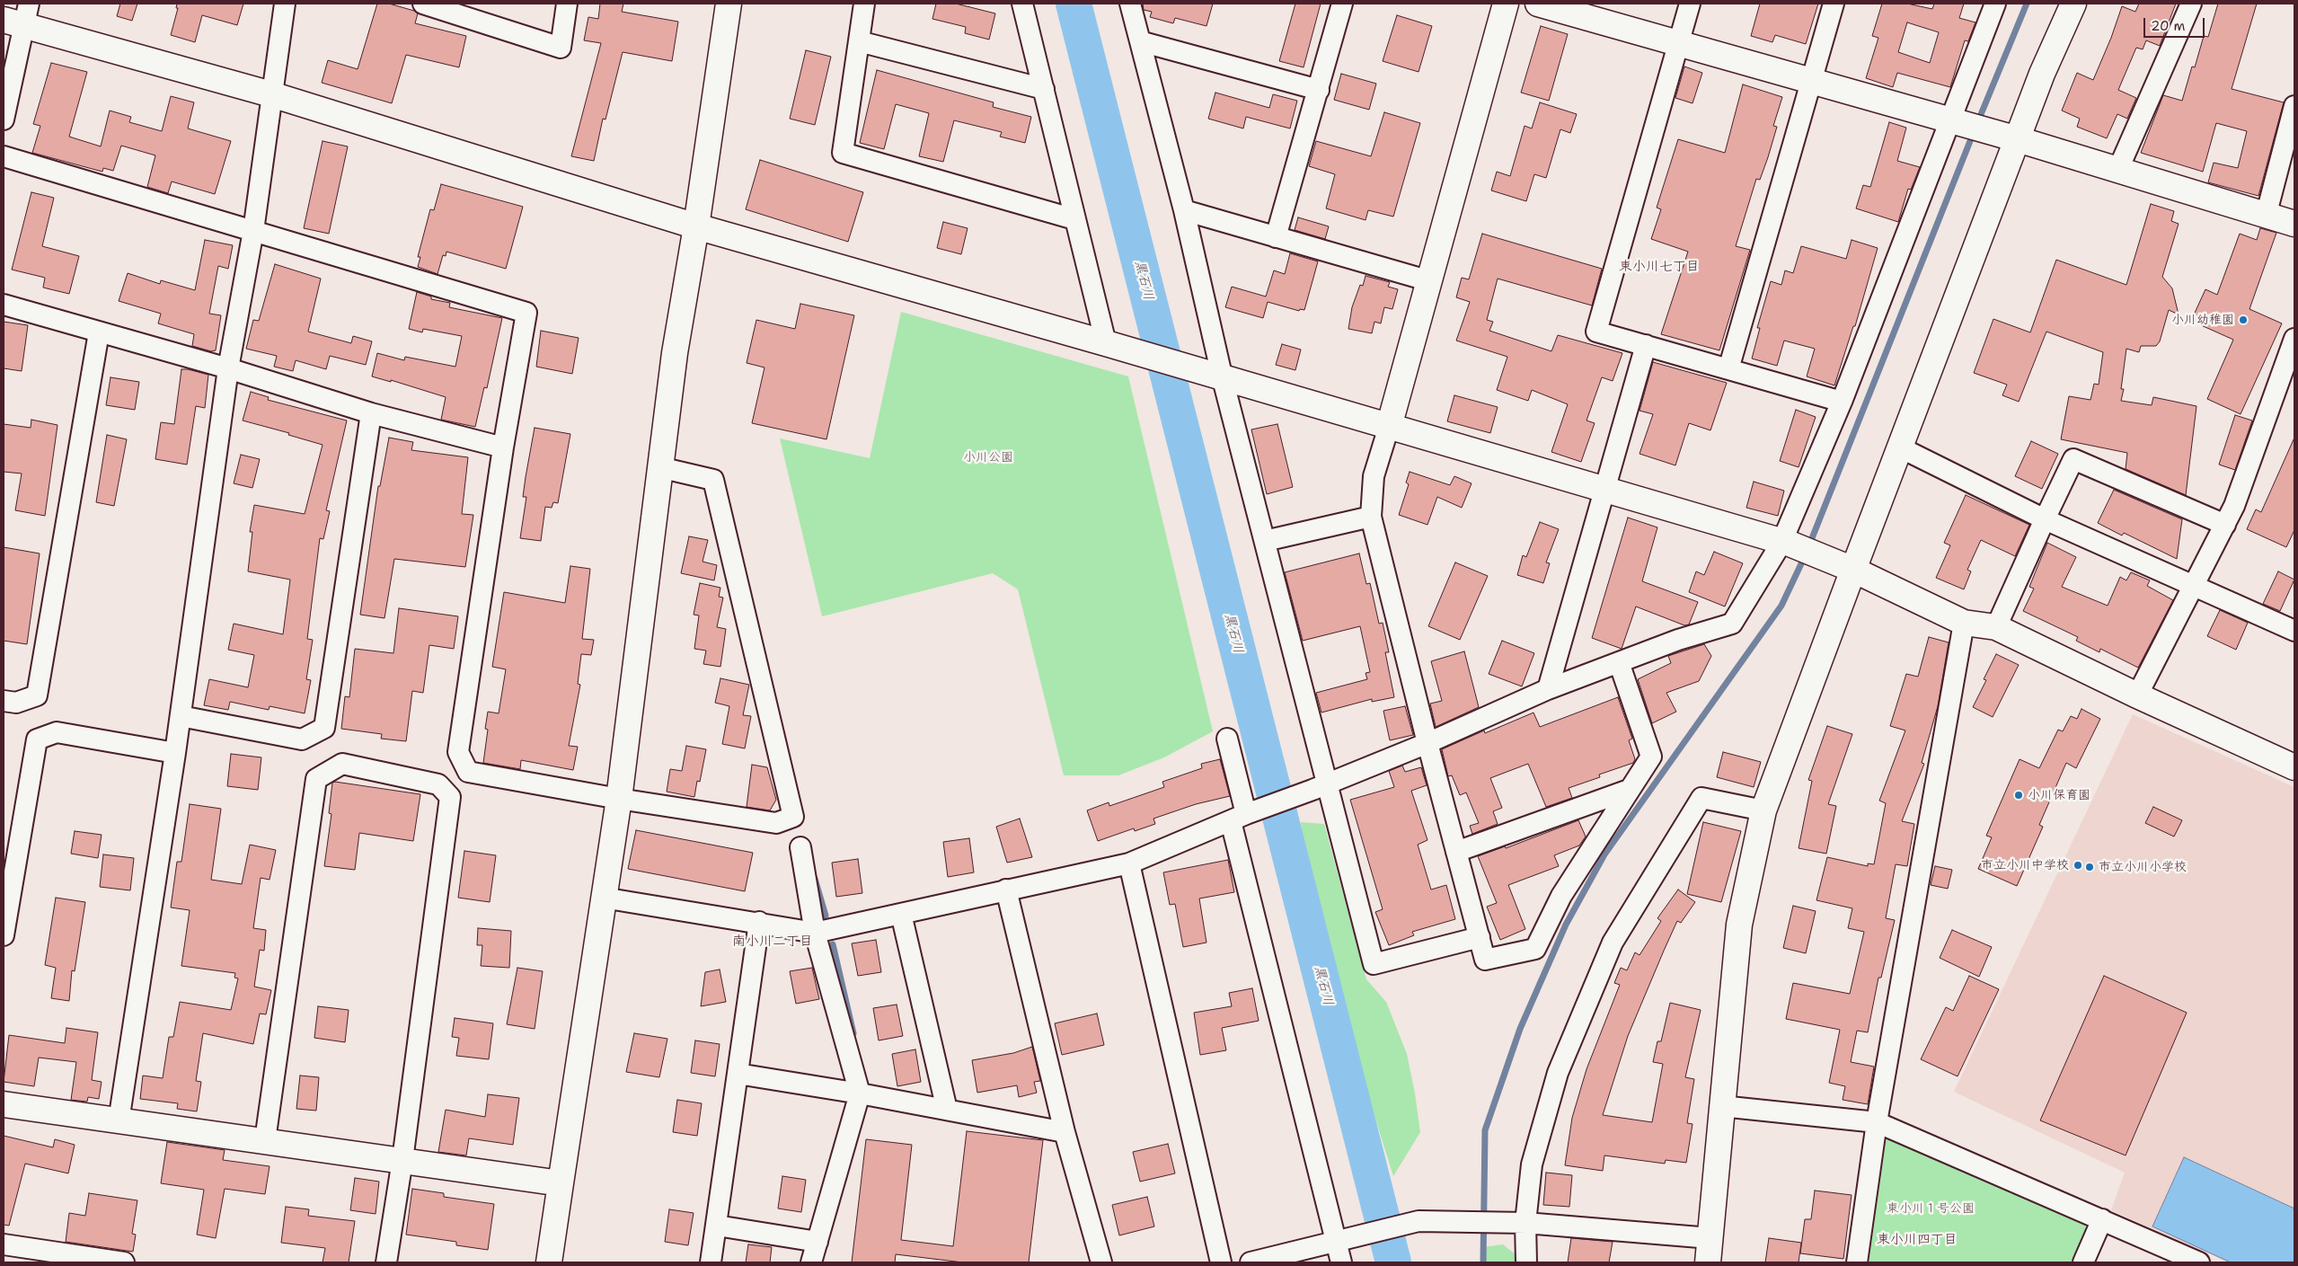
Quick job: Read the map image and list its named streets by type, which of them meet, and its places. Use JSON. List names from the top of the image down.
{
  "districts": ["東小川七丁目", "南小川二丁目", "東小川四丁目"],
  "water": ["黒石川"],
  "parks": ["小川公園", "東小川１号公園"],
  "places": [
    "小川幼稚園",
    "小川保育園",
    "市立小川中学校",
    "市立小川小学校"
  ],
  "scale_bar": "20 m"
}
